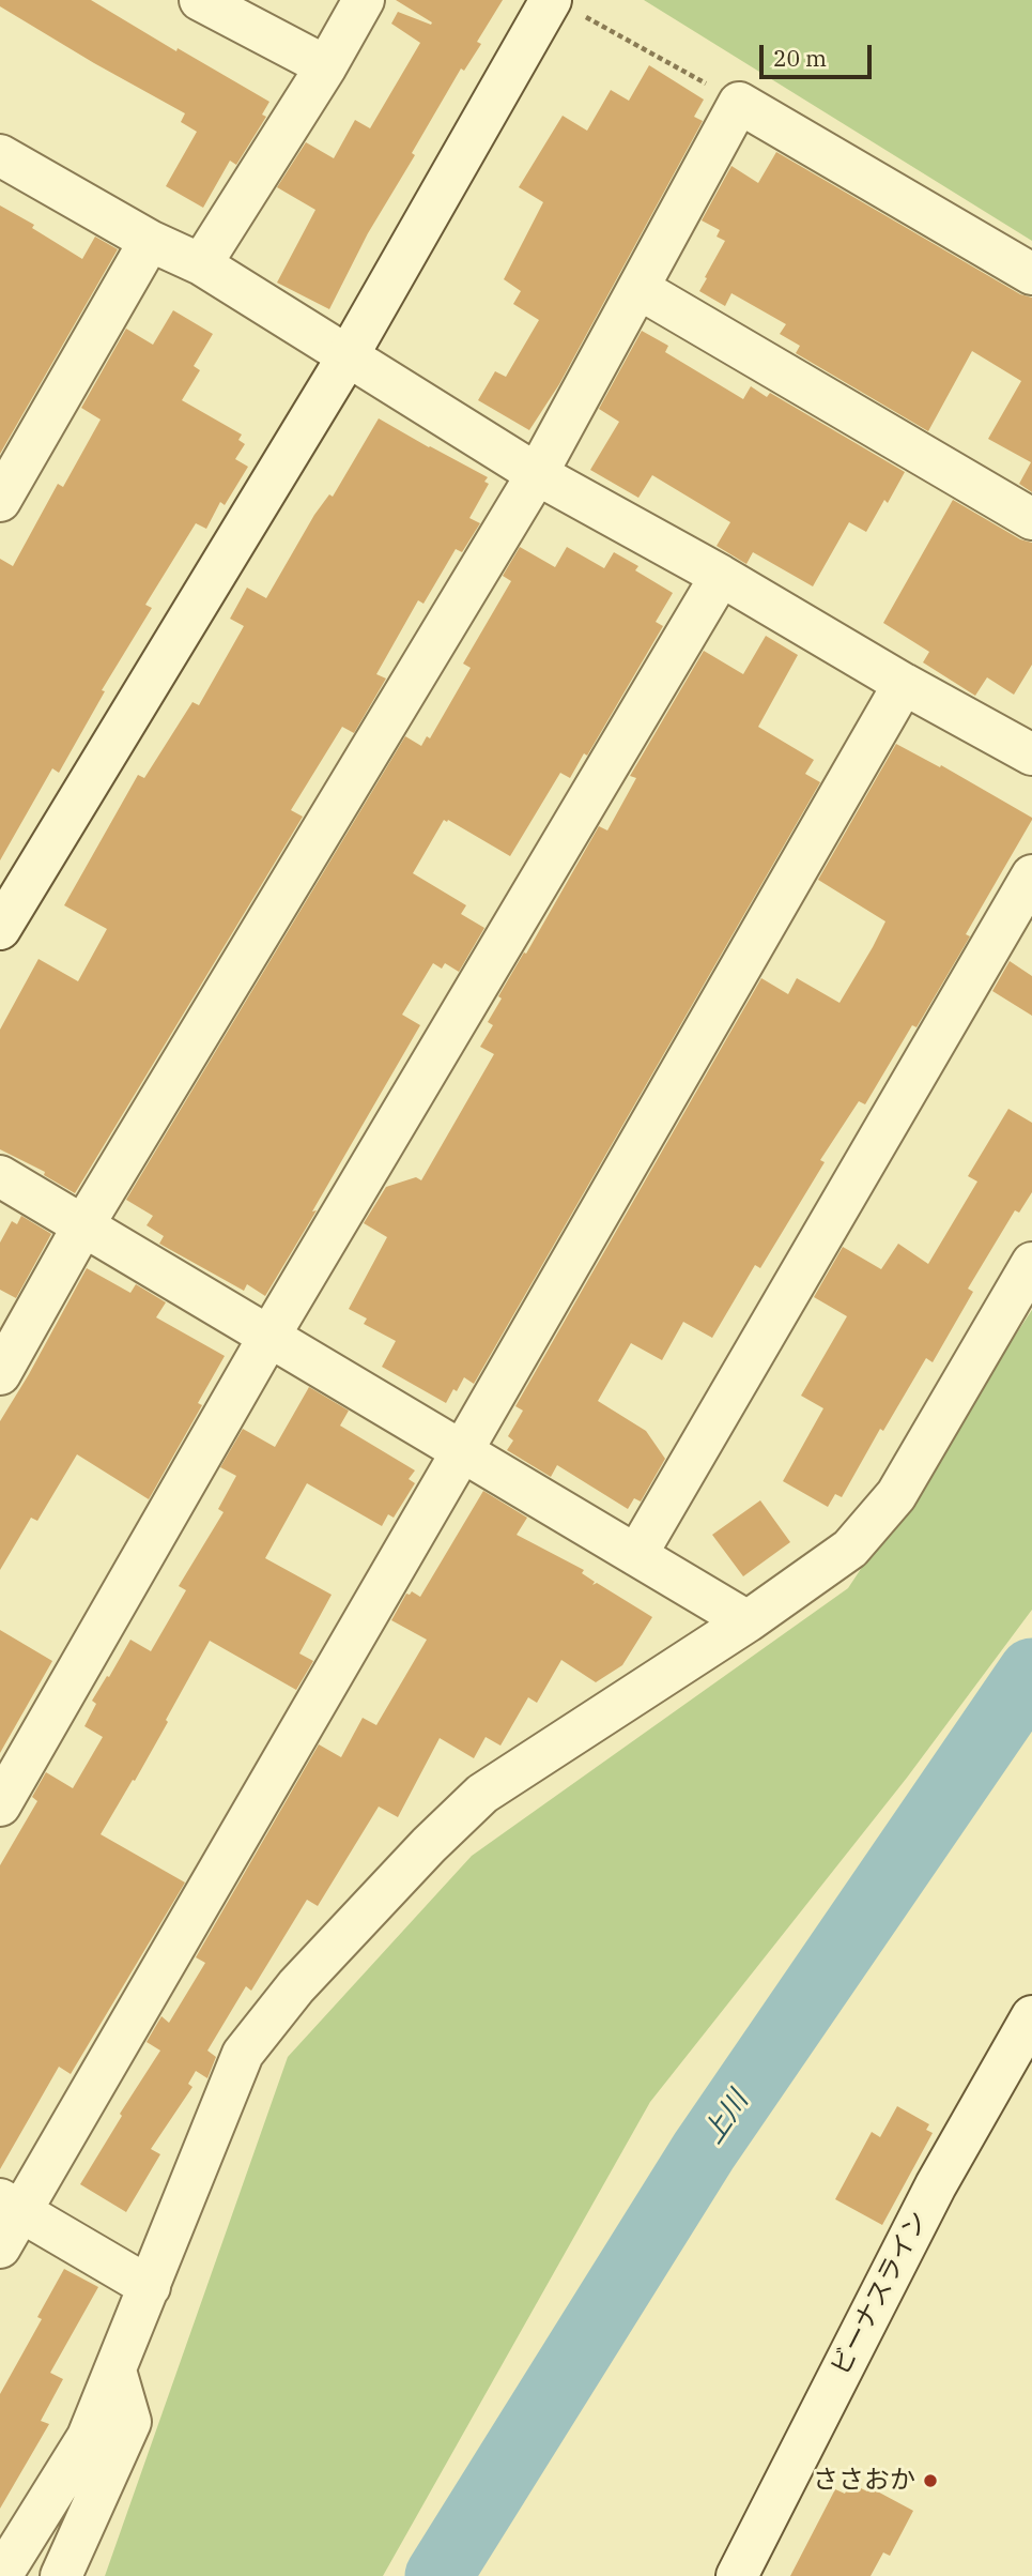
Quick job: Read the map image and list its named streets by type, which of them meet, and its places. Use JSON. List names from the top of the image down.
{
  "streets": {
    "street": ["ビーナスライン"]
  },
  "water": ["上川"],
  "places": ["ささおか"],
  "scale_bar": "20 m"
}
